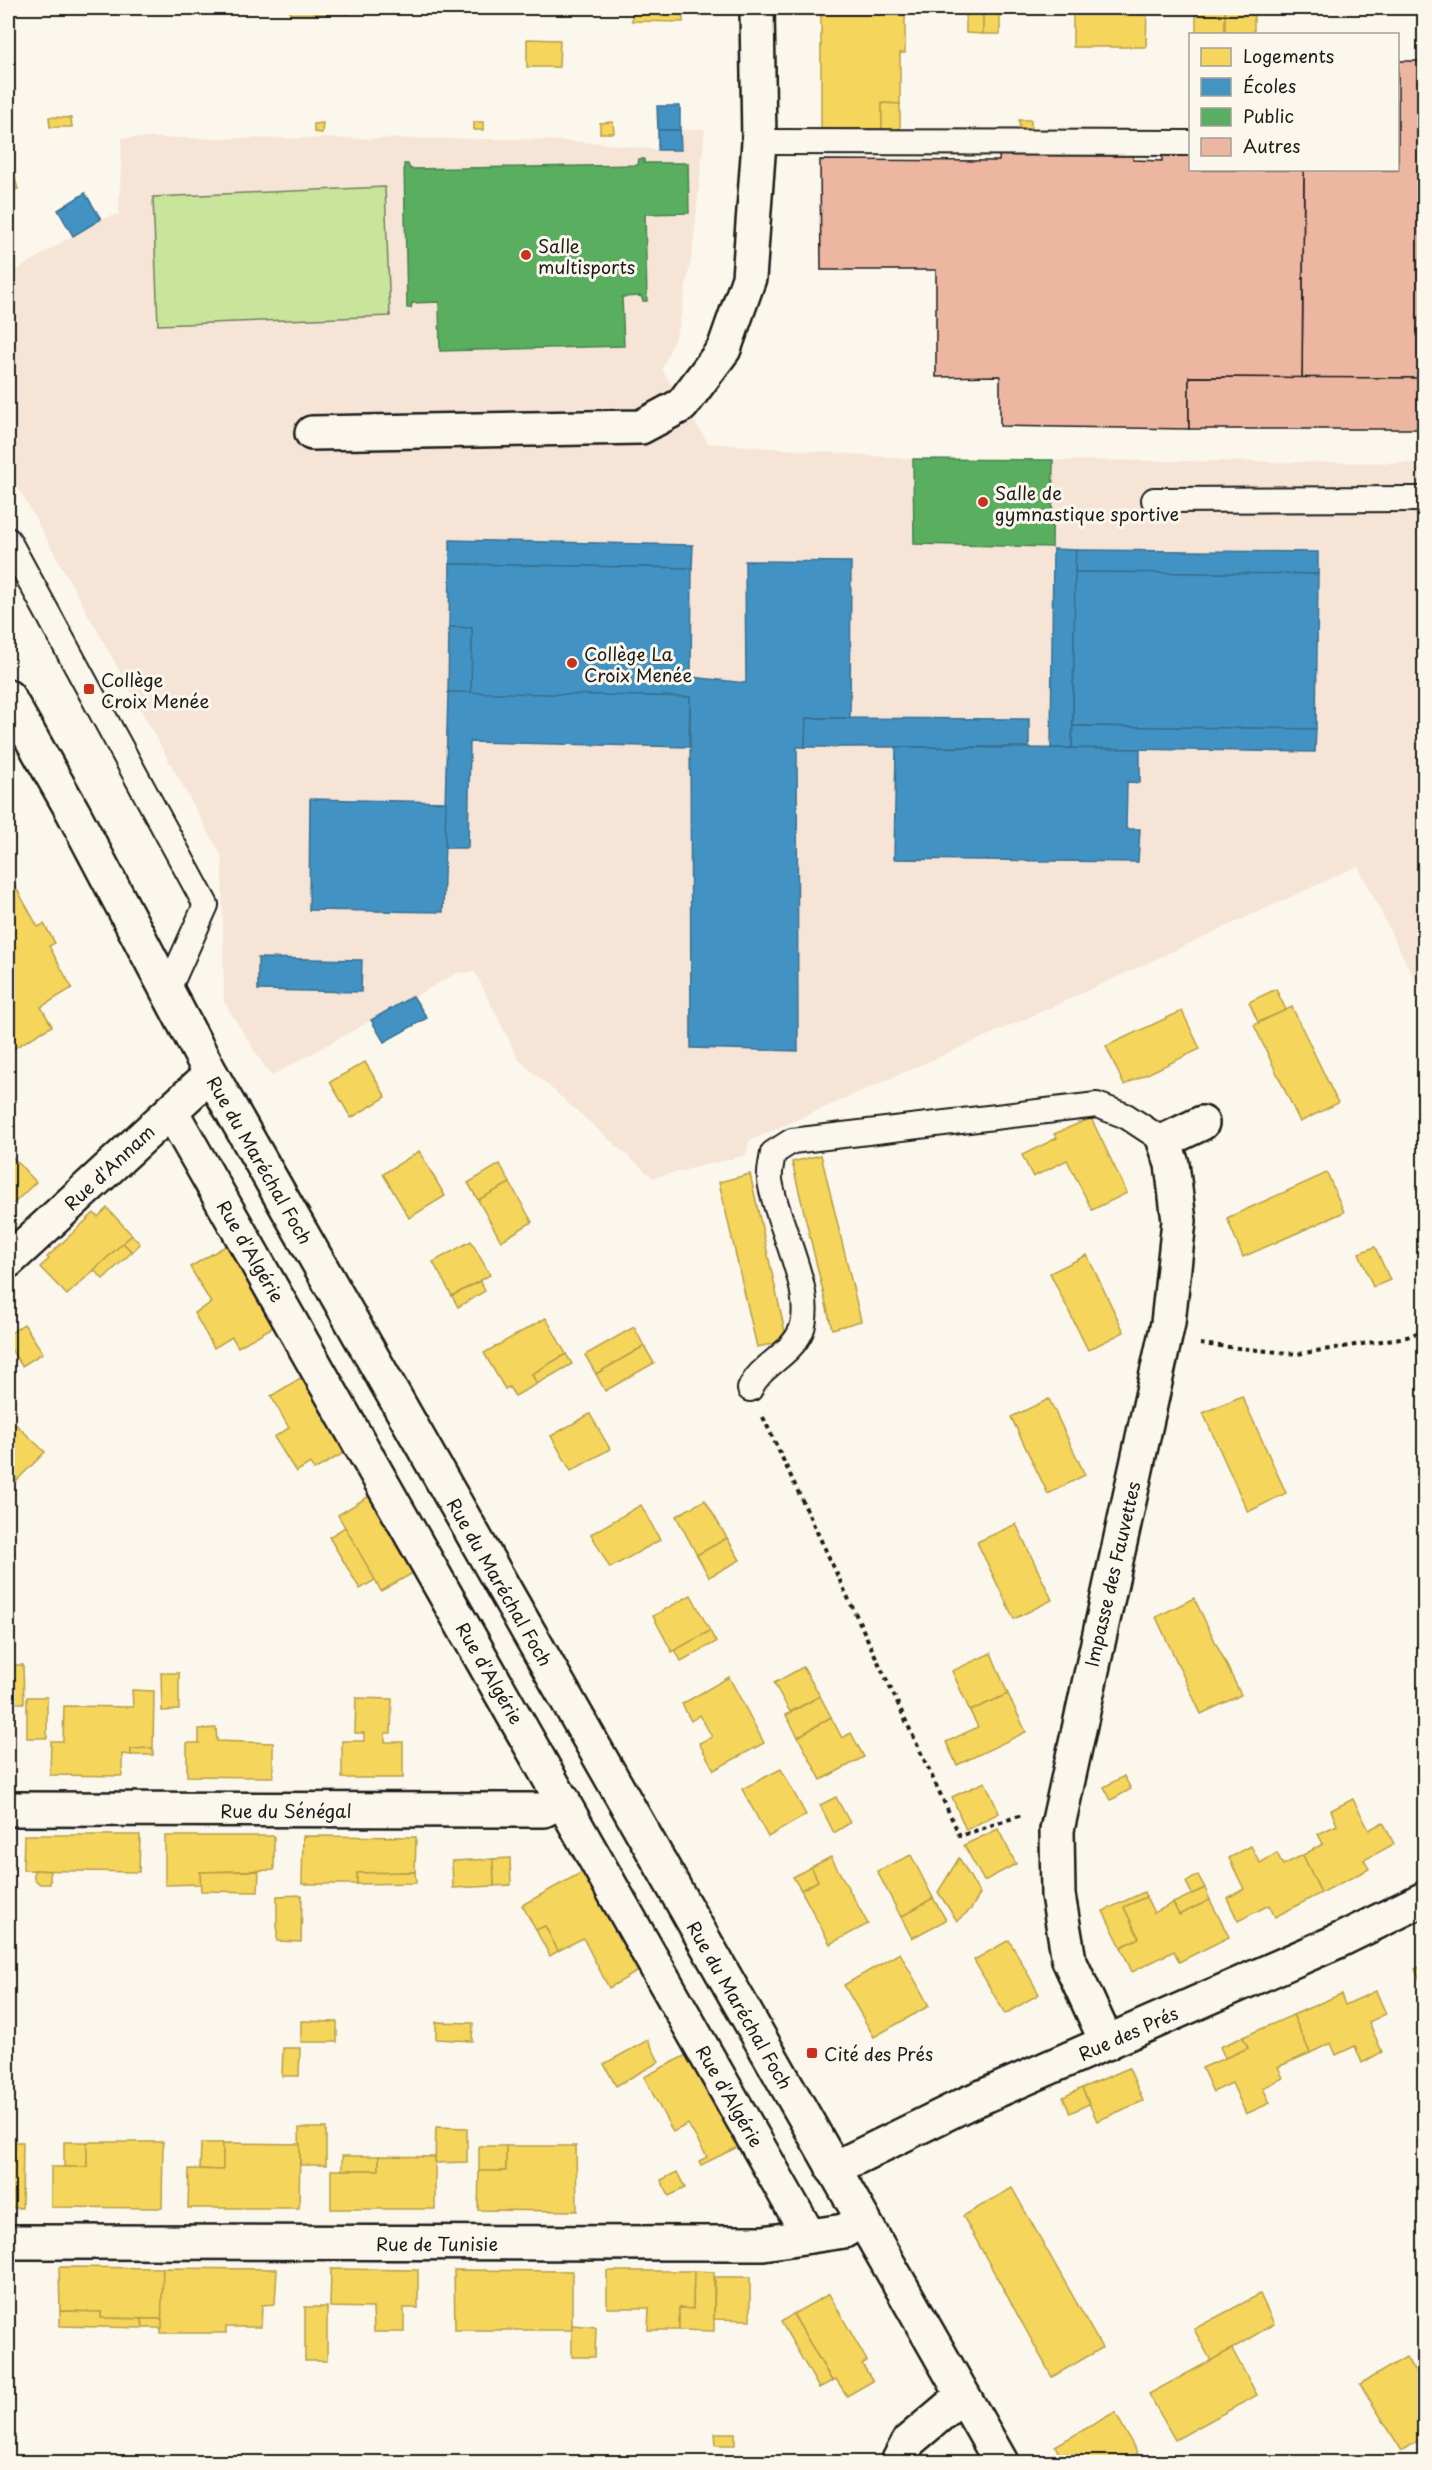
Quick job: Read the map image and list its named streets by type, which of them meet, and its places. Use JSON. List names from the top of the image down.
{
  "streets": {
    "street": [
      "Rue du Maréchal Foch",
      "Rue d'Annam",
      "Rue d'Algérie",
      "Impasse des Fauvettes",
      "Rue du Sénégal",
      "Rue des Prés",
      "Rue de Tunisie"
    ]
  },
  "crossings": [
    ["Rue du Maréchal Foch", "Rue d'Annam"],
    ["Rue du Maréchal Foch", "Rue des Prés"],
    ["Rue du Maréchal Foch", "Rue de Tunisie"],
    ["Rue d'Annam", "Rue d'Algérie"],
    ["Rue d'Algérie", "Rue du Sénégal"],
    ["Rue d'Algérie", "Rue de Tunisie"],
    ["Impasse des Fauvettes", "Rue des Prés"]
  ],
  "places": {
    "other": ["Salle multisports", "Salle de gymnastique sportive", "Collège La Croix Menée"],
    "transit": ["Collège Croix Menée", "Cité des Prés"]
  },
  "legend": [
    "Logements",
    "Écoles",
    "Public",
    "Autres"
  ]
}
